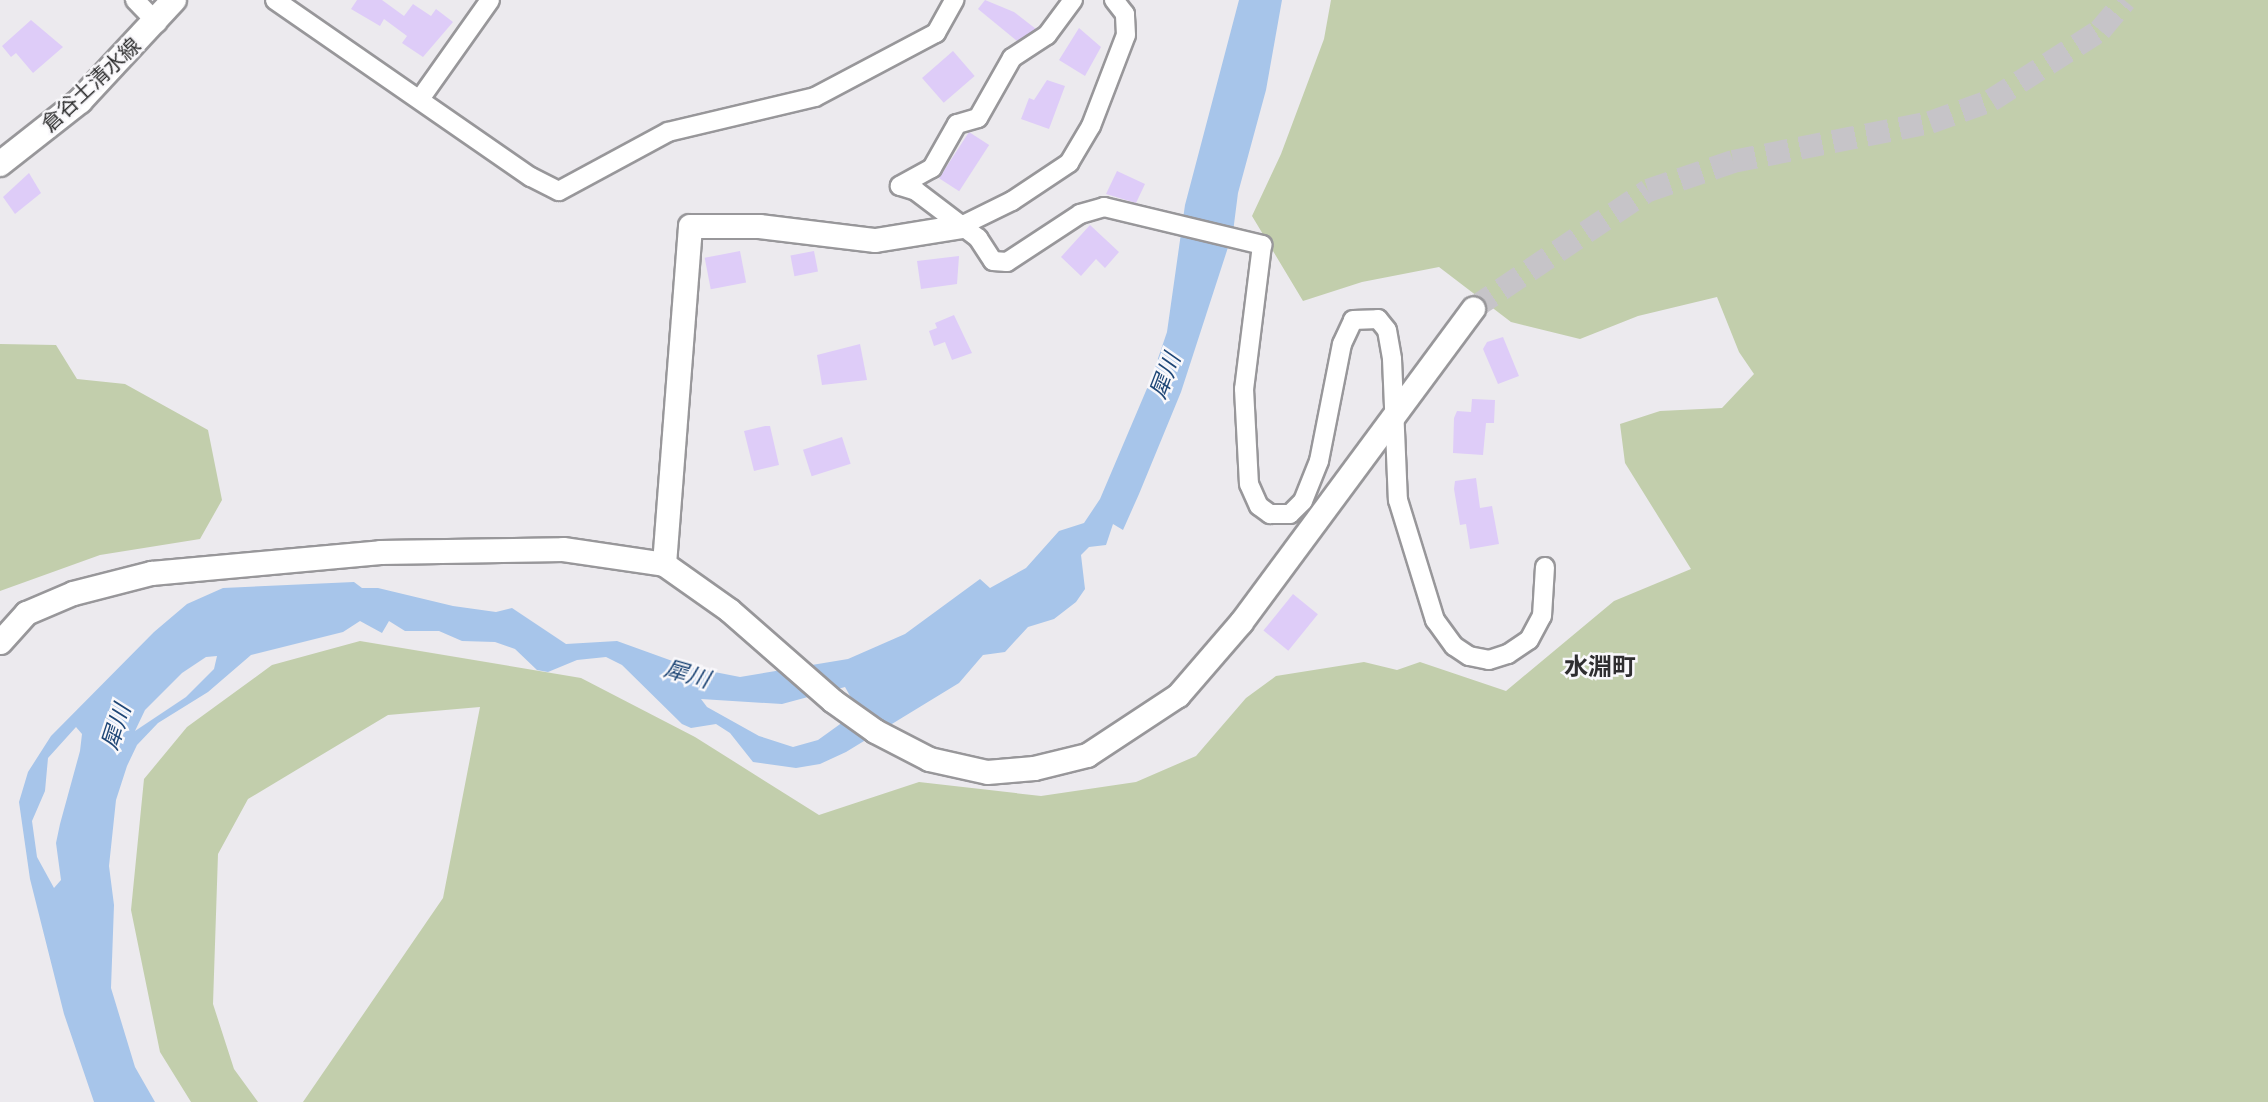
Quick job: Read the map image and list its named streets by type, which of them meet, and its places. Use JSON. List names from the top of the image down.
{
  "streets": {
    "main road": ["倉谷土清水線"]
  },
  "districts": ["水淵町"],
  "water": ["犀川"]
}
